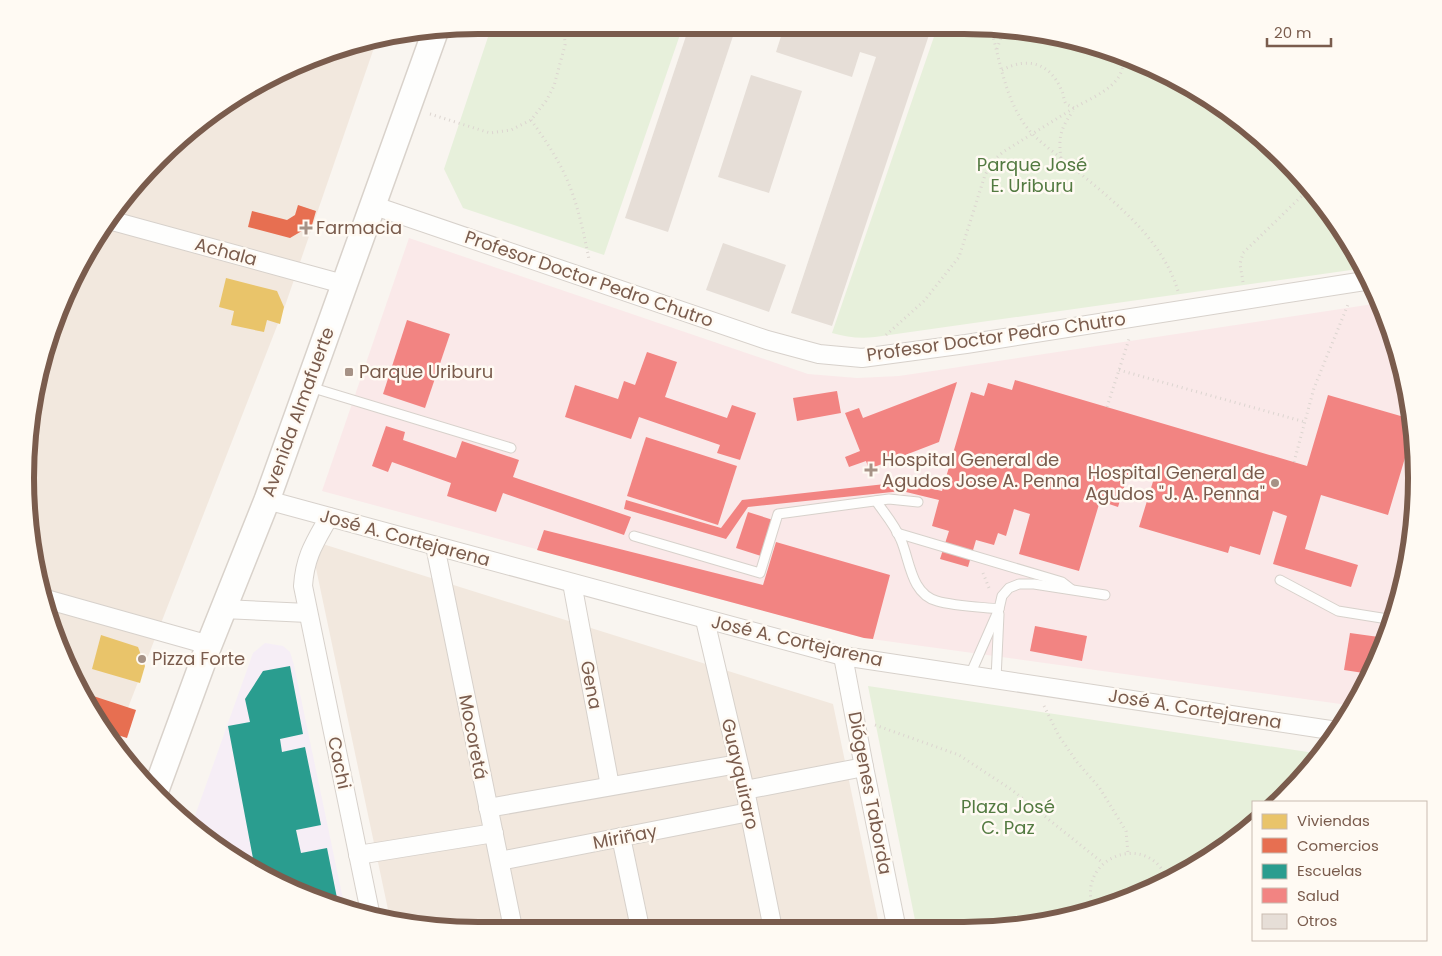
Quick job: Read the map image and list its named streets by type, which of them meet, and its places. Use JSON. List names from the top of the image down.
{
  "streets": {
    "main road": ["Avenida Almafuerte"],
    "street": [
      "Achala",
      "Profesor Doctor Pedro Chutro",
      "José A. Cortejarena",
      "Gena",
      "Mocoretá",
      "Cachi",
      "Guayquiraro",
      "Diógenes Taborda",
      "Miriñay"
    ]
  },
  "crossings": [
    ["Achala", "Avenida Almafuerte"],
    ["Profesor Doctor Pedro Chutro", "Avenida Almafuerte"],
    ["Avenida Almafuerte", "José A. Cortejarena"],
    ["José A. Cortejarena", "Gena"],
    ["José A. Cortejarena", "Mocoretá"],
    ["José A. Cortejarena", "Cachi"],
    ["José A. Cortejarena", "Guayquiraro"],
    ["José A. Cortejarena", "Diógenes Taborda"],
    ["Mocoretá", "Miriñay"],
    ["Guayquiraro", "Miriñay"]
  ],
  "parks": ["Parque José E. Uriburu", "Plaza José C. Paz"],
  "places": {
    "health": ["Farmacia", "Hospital General de Agudos Jose A. Penna"],
    "transit": ["Parque Uriburu"],
    "other": ["Hospital General de Agudos \"J. A. Penna\"", "Pizza Forte"]
  },
  "legend": [
    "Viviendas",
    "Comercios",
    "Escuelas",
    "Salud",
    "Otros"
  ],
  "scale_bar": "20 m"
}
